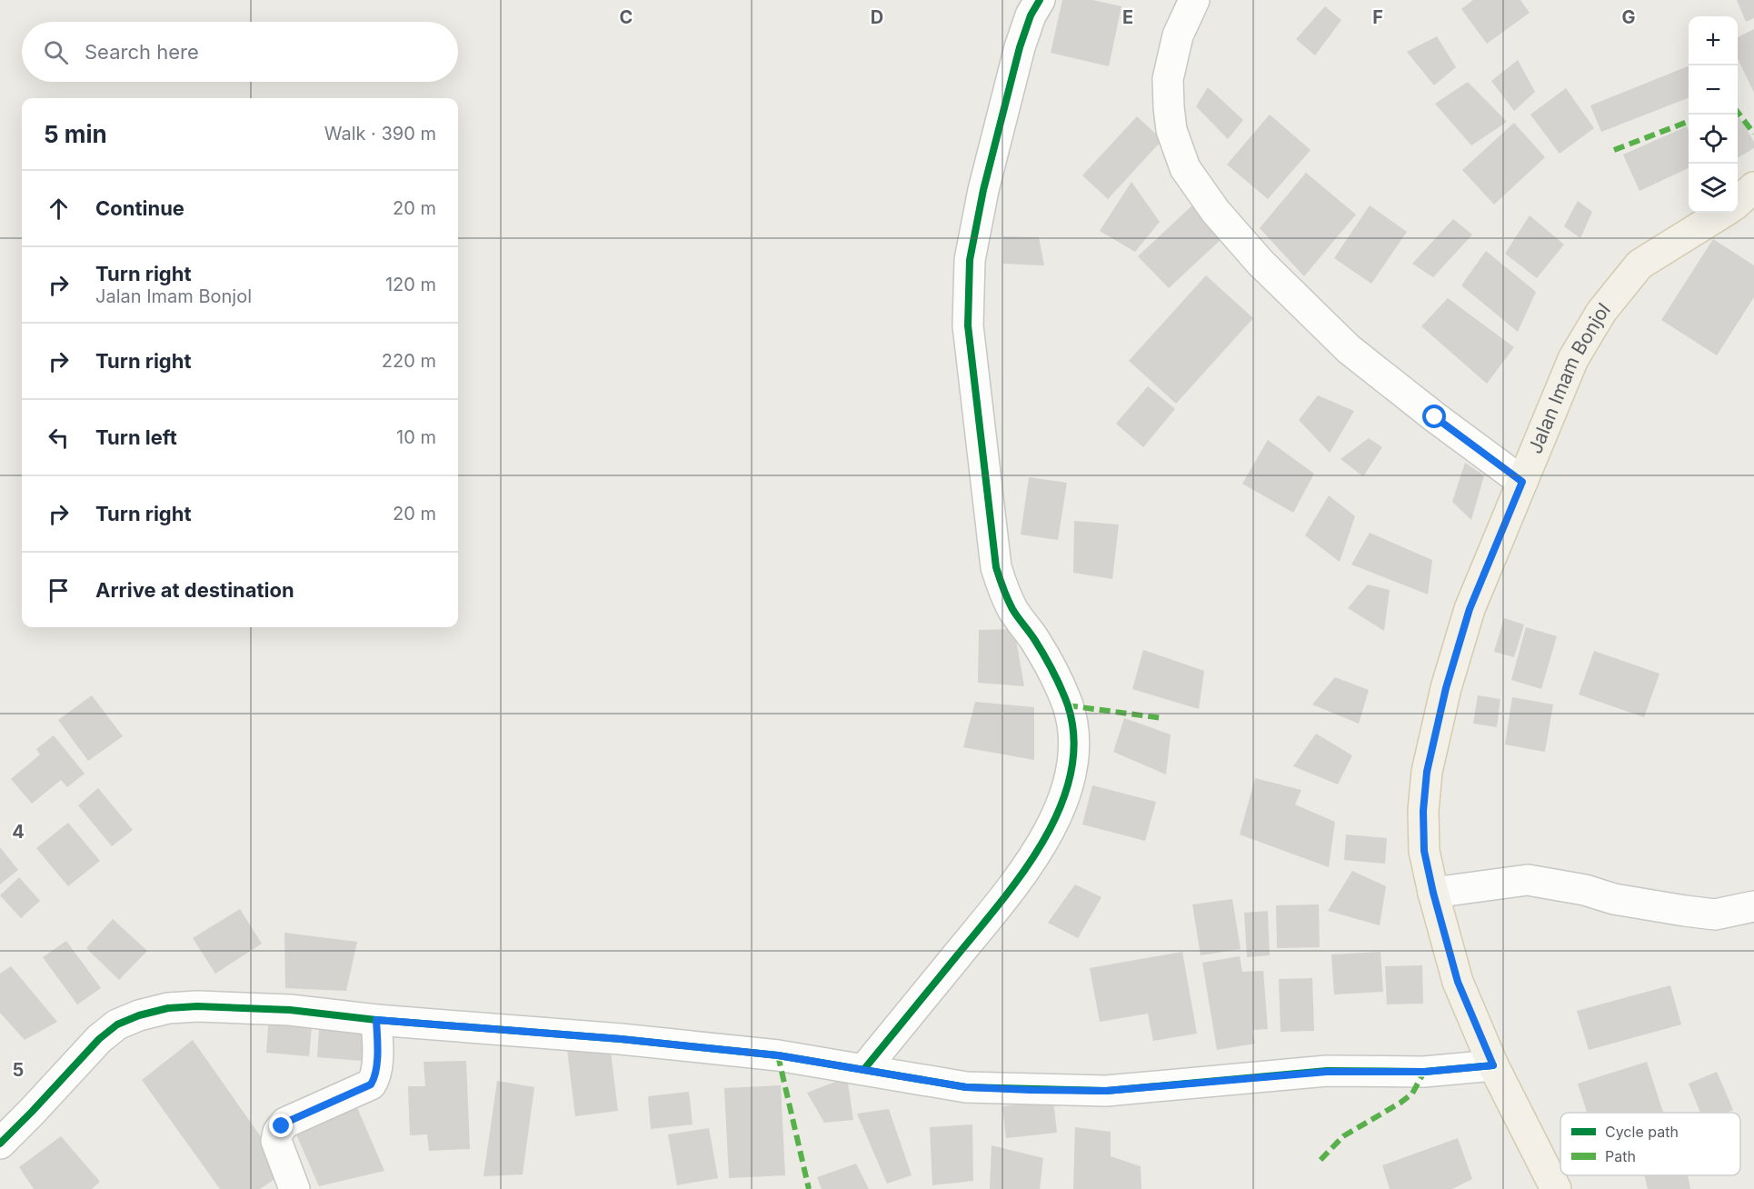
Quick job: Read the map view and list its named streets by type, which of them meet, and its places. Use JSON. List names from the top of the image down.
{
  "streets": {
    "main road": ["Jalan Imam Bonjol"]
  },
  "legend": ["Cycle path", "Path"],
  "page": {
    "map_buttons": ["+", "−"],
    "search": "Search here",
    "heading": ["5 min", "Walk · 390 m"],
    "list": [
      ["Continue", "20 m"],
      ["Turn right", "Jalan Imam Bonjol", "120 m"],
      ["Turn right", "220 m"],
      ["Turn left", "10 m"],
      ["Turn right", "20 m"],
      "Arrive at destination"
    ]
  },
  "grid": {
    "columns": [
      "C",
      "D",
      "E",
      "F",
      "G"
    ],
    "rows": ["4", "5"]
  }
}
